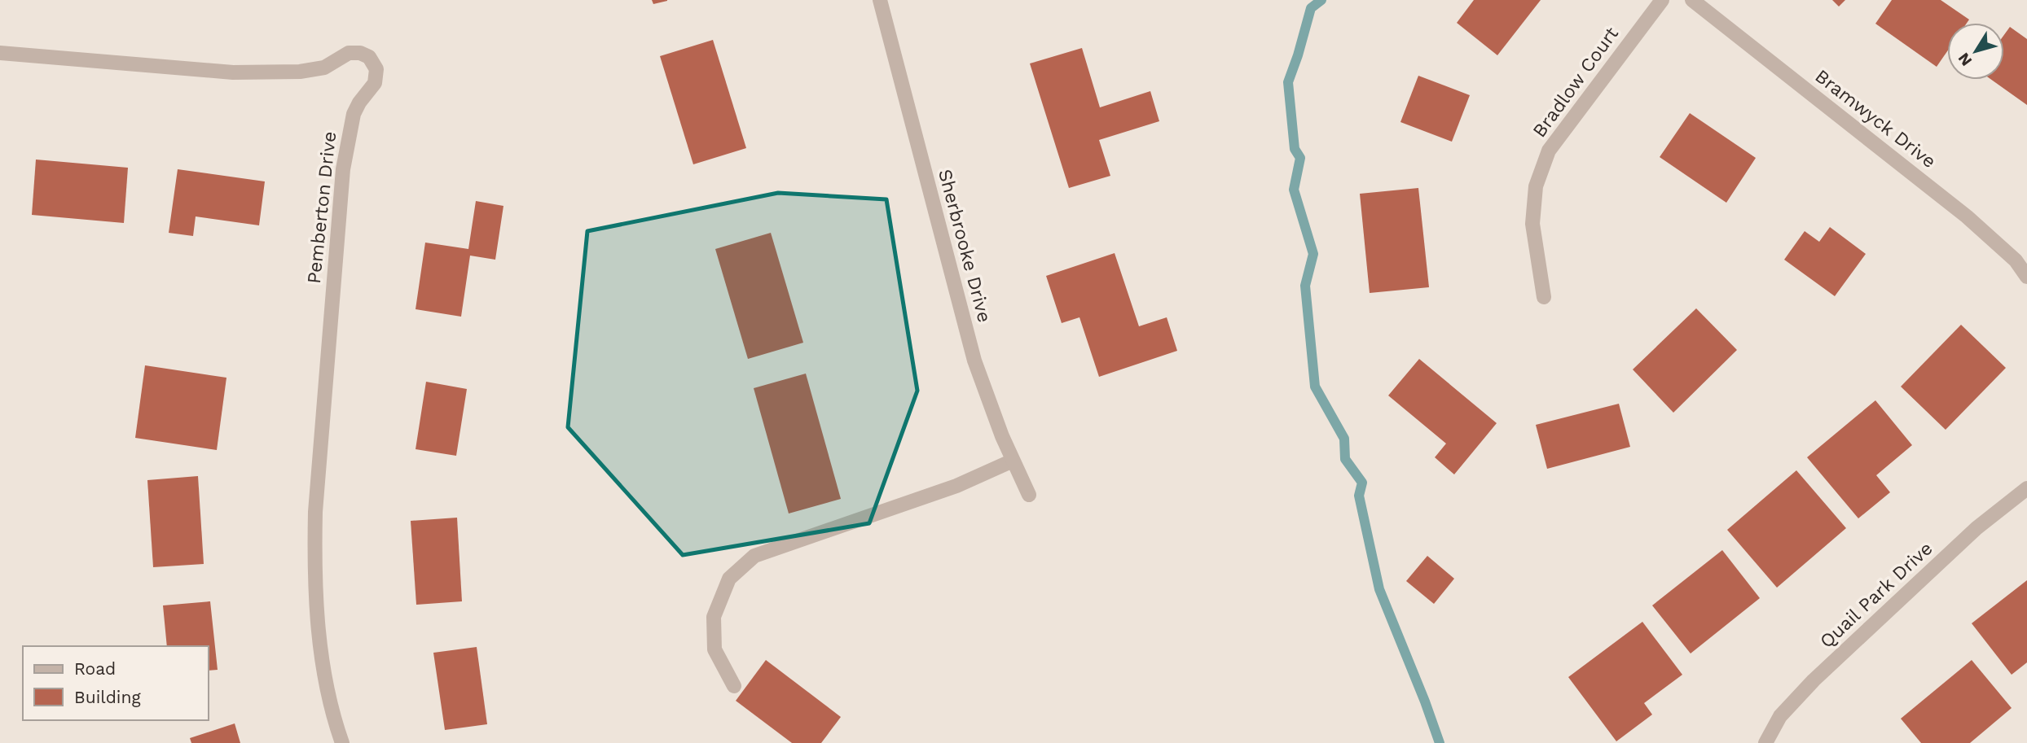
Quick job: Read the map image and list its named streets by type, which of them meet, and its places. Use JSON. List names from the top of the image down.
{
  "streets": {
    "street": [
      "Bradlow Court",
      "Bramwyck Drive",
      "Pemberton Drive",
      "Sherbrooke Drive",
      "Quail Park Drive"
    ]
  },
  "legend": ["Road", "Building"],
  "north": "bottom left"
}
